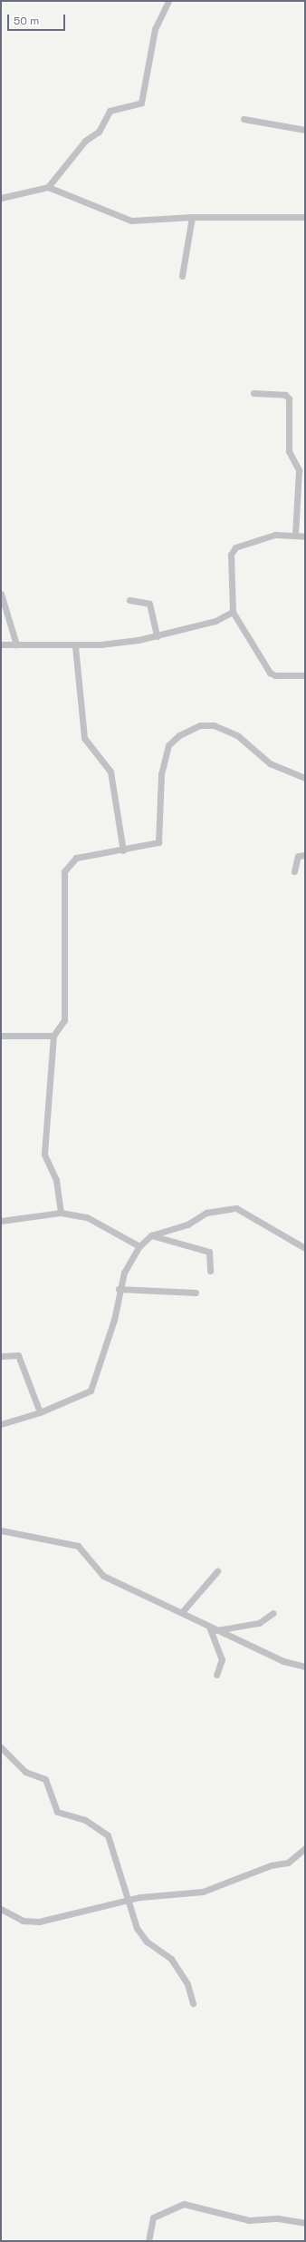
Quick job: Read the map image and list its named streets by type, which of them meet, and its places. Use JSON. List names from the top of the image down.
{
  "scale_bar": "50 m"
}
